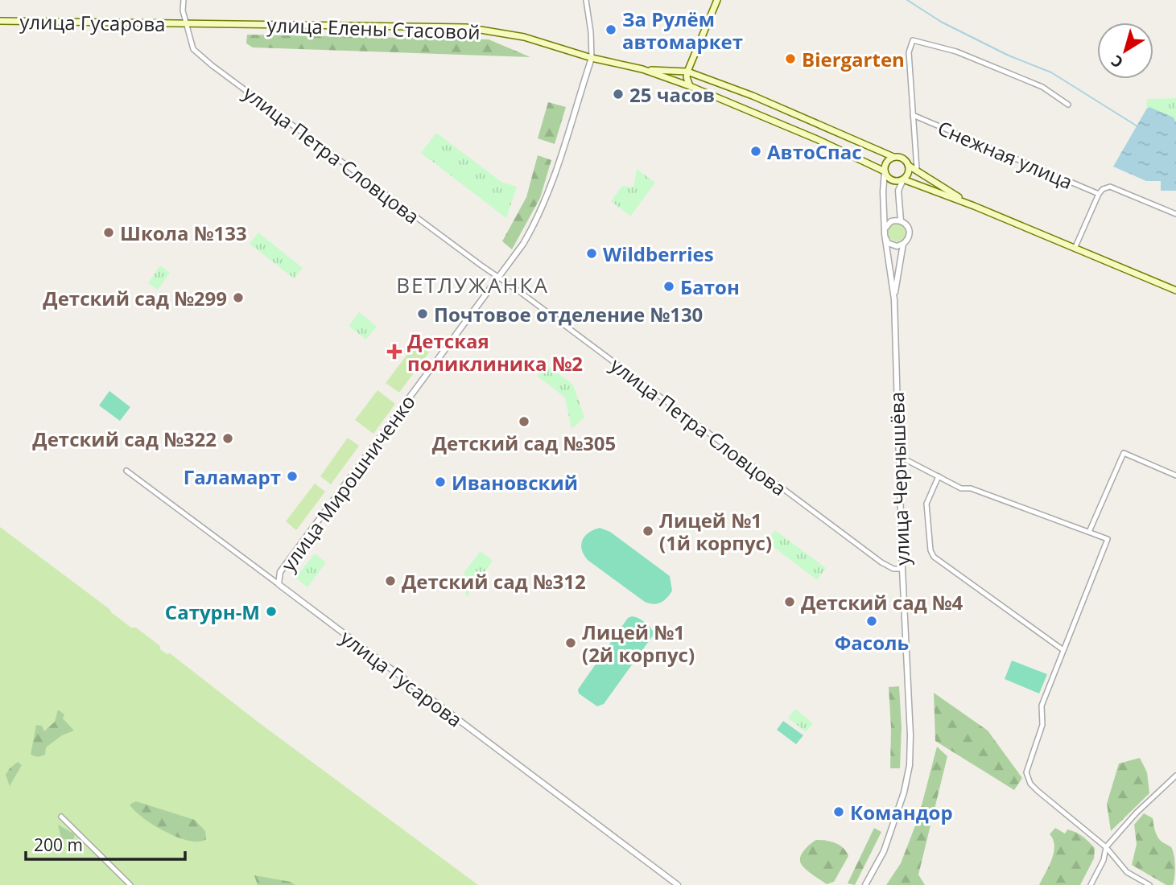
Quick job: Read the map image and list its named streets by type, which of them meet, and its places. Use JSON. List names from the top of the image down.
{
  "streets": {
    "main road": ["улица Гусарова", "улица Елены Стасовой"],
    "street": [
      "улица Петра Словцова",
      "Снежная улица",
      "улица Чернышёва",
      "улица Мирошниченко"
    ]
  },
  "crossings": [
    ["улица Гусарова", "улица Елены Стасовой"],
    ["улица Гусарова", "улица Петра Словцова"],
    ["улица Гусарова", "улица Мирошниченко"],
    ["улица Елены Стасовой", "улица Петра Словцова"],
    ["улица Елены Стасовой", "улица Чернышёва"],
    ["улица Елены Стасовой", "улица Мирошниченко"],
    ["улица Петра Словцова", "улица Чернышёва"],
    ["улица Петра Словцова", "улица Мирошниченко"]
  ],
  "districts": ["ВЕТЛУЖАНКА"],
  "places": {
    "other": [
      "За Рулём автомаркет",
      "Biergarten",
      "25 часов",
      "АвтоСпас",
      "Школа №133",
      "Wildberries",
      "Батон",
      "Детский сад №299",
      "Почтовое отделение №130",
      "Детский сад №305",
      "Детский сад №322",
      "Галамарт",
      "Ивановский",
      "Лицей №1 (1й корпус)",
      "Детский сад №312",
      "Детский сад №4",
      "Сатурн-М",
      "Фасоль",
      "Лицей №1 (2й корпус)",
      "Командор"
    ],
    "health": ["Детская поликлиника №2"]
  },
  "scale_bar": "200 m",
  "north": "bottom left"
}
